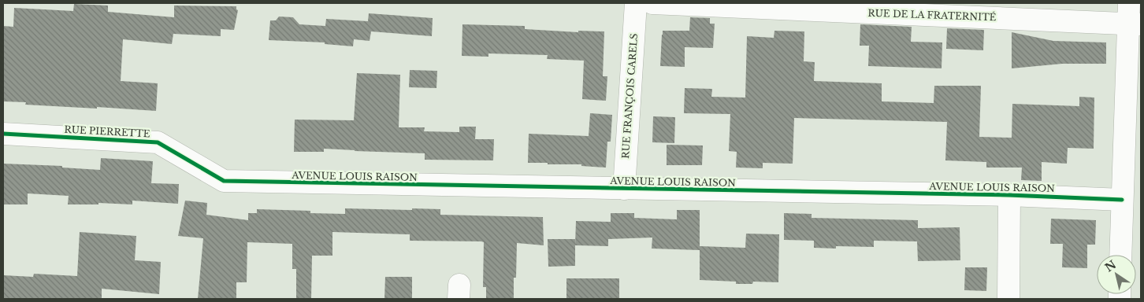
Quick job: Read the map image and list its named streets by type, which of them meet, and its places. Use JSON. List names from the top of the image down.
{
  "streets": {
    "street": [
      "RUE DE LA FRATERNITÉ",
      "RUE FRANÇOIS CARELS",
      "RUE PIERRETTE",
      "AVENUE LOUIS RAISON"
    ]
  },
  "crossings": [
    ["RUE FRANÇOIS CARELS", "AVENUE LOUIS RAISON"],
    ["RUE PIERRETTE", "AVENUE LOUIS RAISON"]
  ],
  "north": "top left"
}
